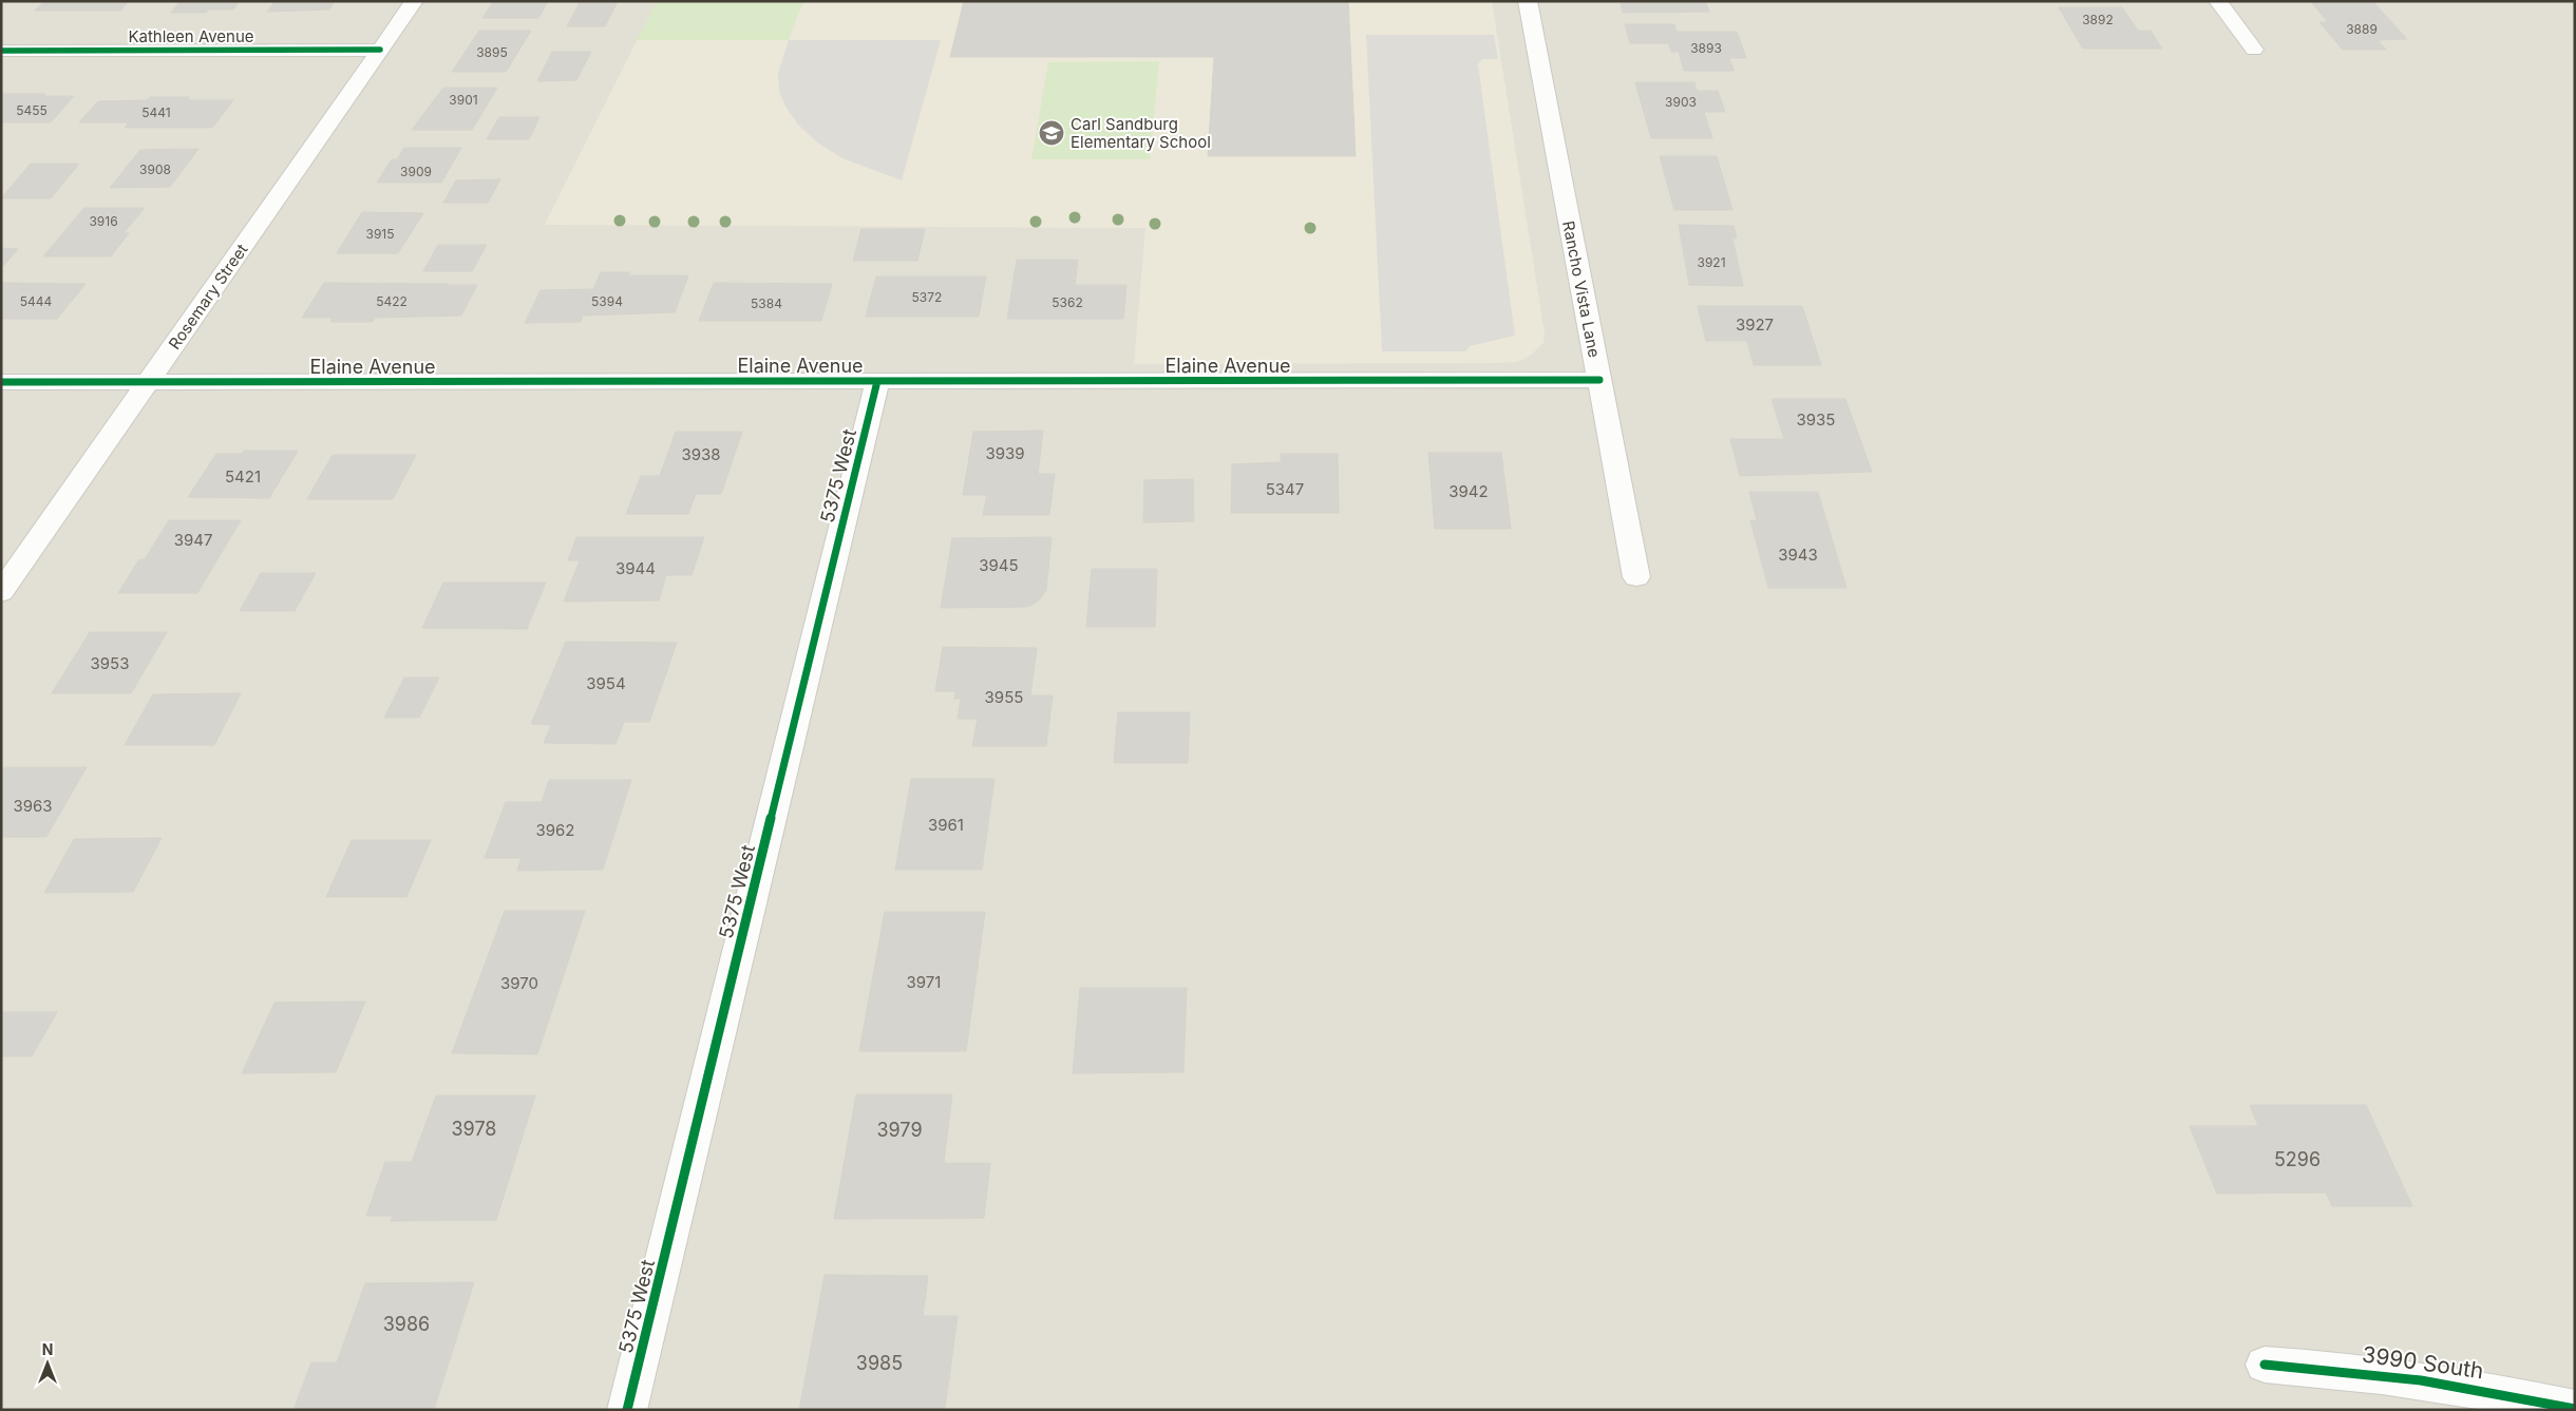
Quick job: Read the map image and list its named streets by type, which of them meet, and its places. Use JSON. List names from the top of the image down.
{
  "streets": {
    "street": [
      "Kathleen Avenue",
      "Rancho Vista Lane",
      "Rosemary Street",
      "Elaine Avenue",
      "5375 West",
      "3990 South"
    ]
  },
  "crossings": [
    ["Kathleen Avenue", "Rosemary Street"],
    ["Rancho Vista Lane", "Elaine Avenue"],
    ["Rosemary Street", "Elaine Avenue"],
    ["Elaine Avenue", "5375 West"]
  ],
  "places": {
    "school or university": ["Carl Sandburg Elementary School"]
  },
  "house_numbers": [
    "3892",
    "3889",
    "3893",
    "3895",
    "3901",
    "3903",
    "5455",
    "5441",
    "3908",
    "3909",
    "3916",
    "3915",
    "3921",
    "5372",
    "5444",
    "5422",
    "5394",
    "5362",
    "5384",
    "3927",
    "3935",
    "3939",
    "3938",
    "5421",
    "5347",
    "3942",
    "3947",
    "3943",
    "3945",
    "3944",
    "3953",
    "3954",
    "3955",
    "3963",
    "3961",
    "3962",
    "3971",
    "3970",
    "3978",
    "3979",
    "5296",
    "3986",
    "3985"
  ],
  "north": "top"
}
